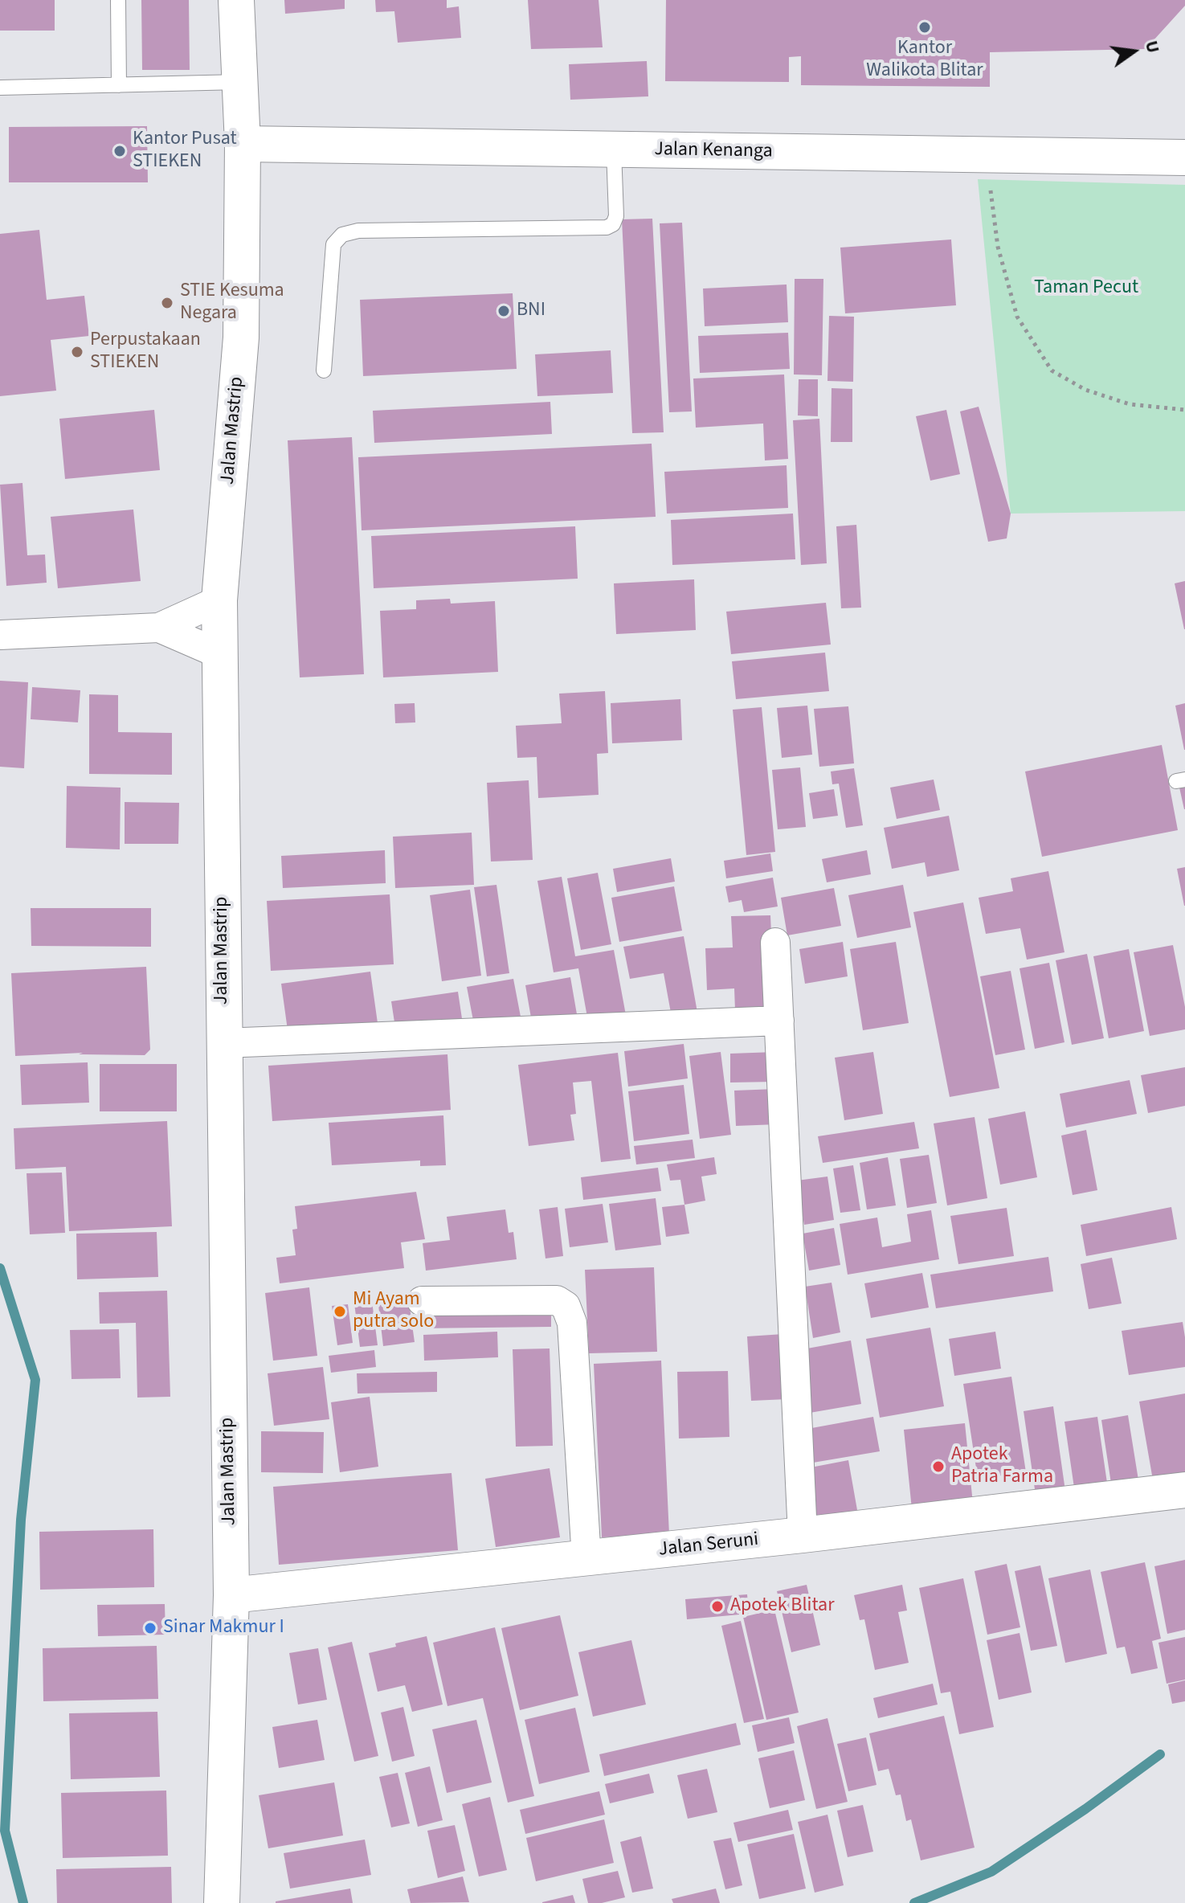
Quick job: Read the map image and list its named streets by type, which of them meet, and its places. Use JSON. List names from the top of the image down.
{
  "streets": {
    "main road": ["Jalan Kenanga", "Jalan Mastrip", "Jalan Seruni"]
  },
  "crossings": [
    ["Jalan Kenanga", "Jalan Mastrip"],
    ["Jalan Mastrip", "Jalan Seruni"]
  ],
  "parks": ["Taman Pecut"],
  "places": [
    "Kantor Walikota Blitar",
    "Kantor Pusat STIEKEN",
    "STIE Kesuma Negara",
    "BNI",
    "Perpustakaan STIEKEN",
    "Mi Ayam putra solo",
    "Apotek Patria Farma",
    "Apotek Blitar",
    "Sinar Makmur I"
  ],
  "north": "right"
}
